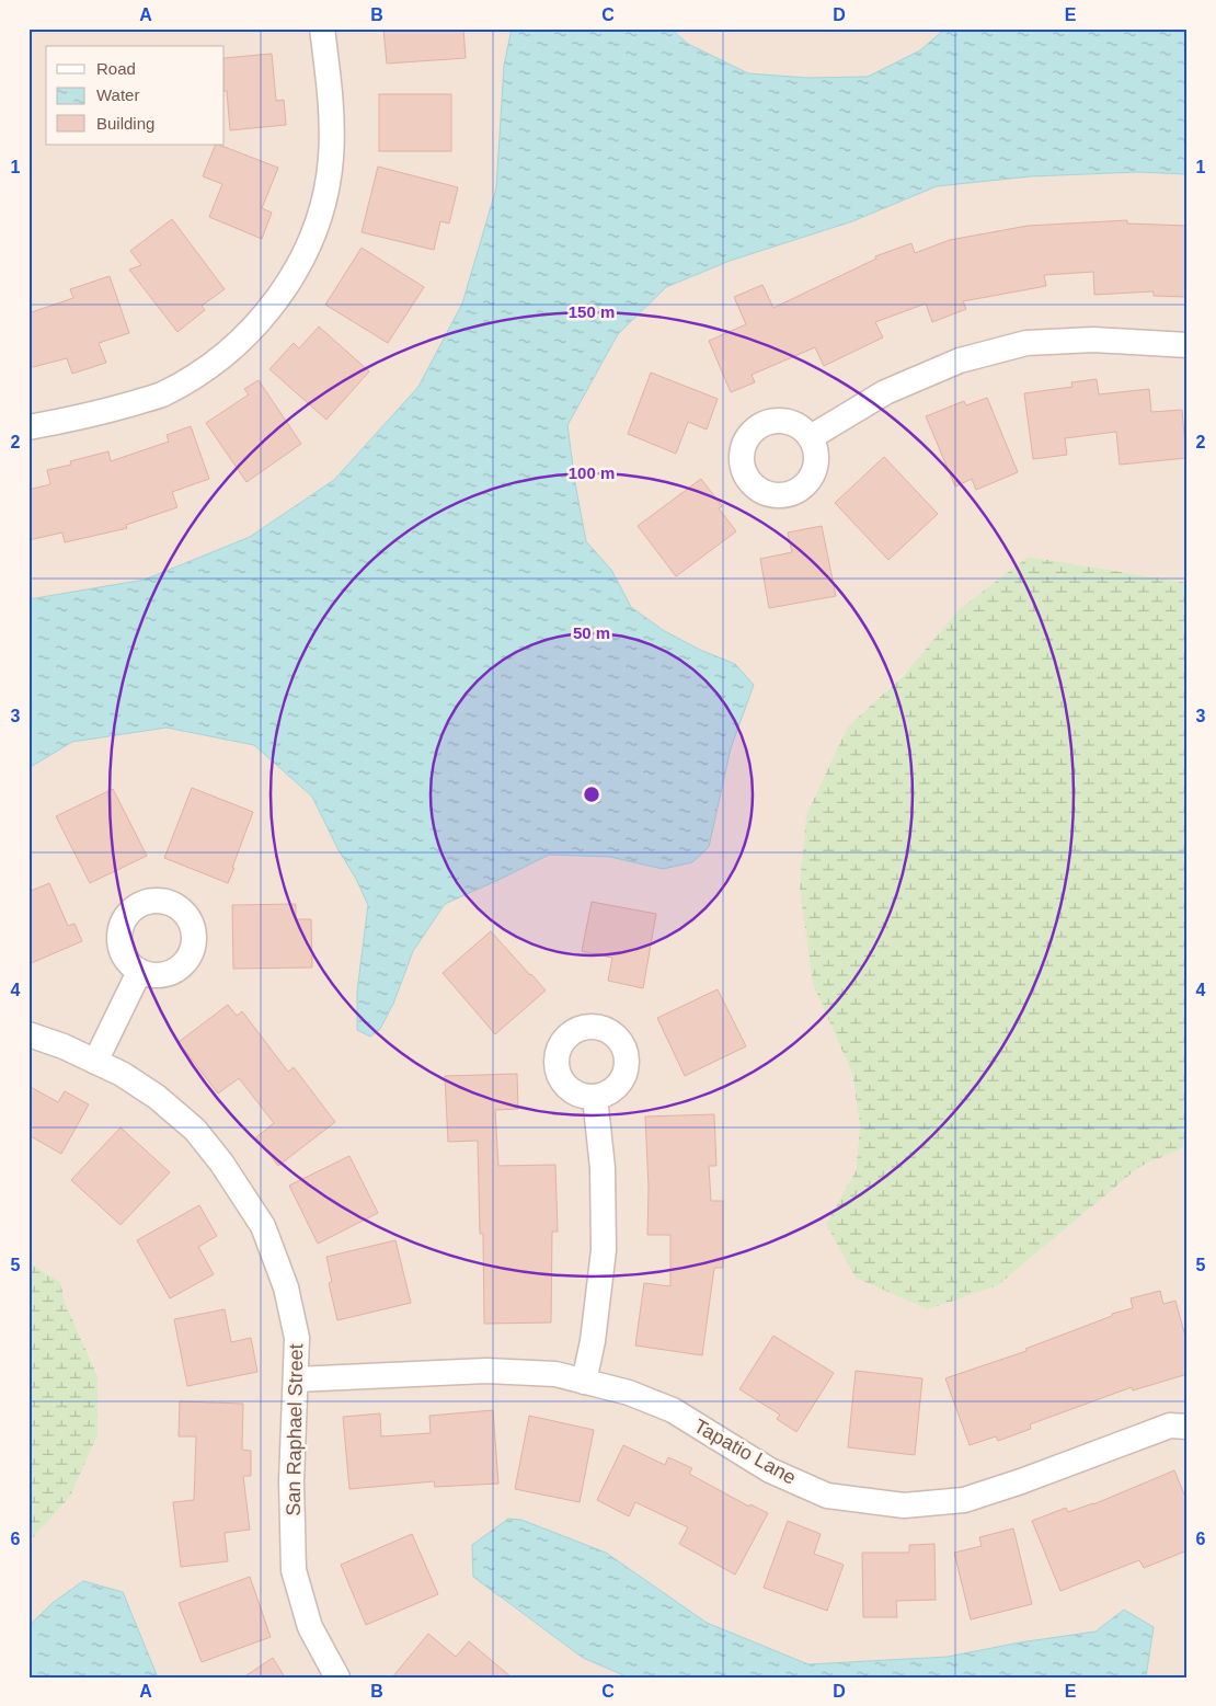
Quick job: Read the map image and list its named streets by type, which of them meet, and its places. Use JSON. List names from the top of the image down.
{
  "streets": {
    "street": ["San Raphael Street", "Tapatio Lane"]
  },
  "crossings": [
    ["San Raphael Street", "Tapatio Lane"]
  ],
  "legend": ["Road", "Water", "Building"],
  "grid": {
    "columns": [
      "A",
      "B",
      "C",
      "D",
      "E"
    ],
    "rows": [
      "1",
      "2",
      "3",
      "4",
      "5",
      "6"
    ]
  },
  "rings": ["150 m", "100 m", "50 m"]
}
